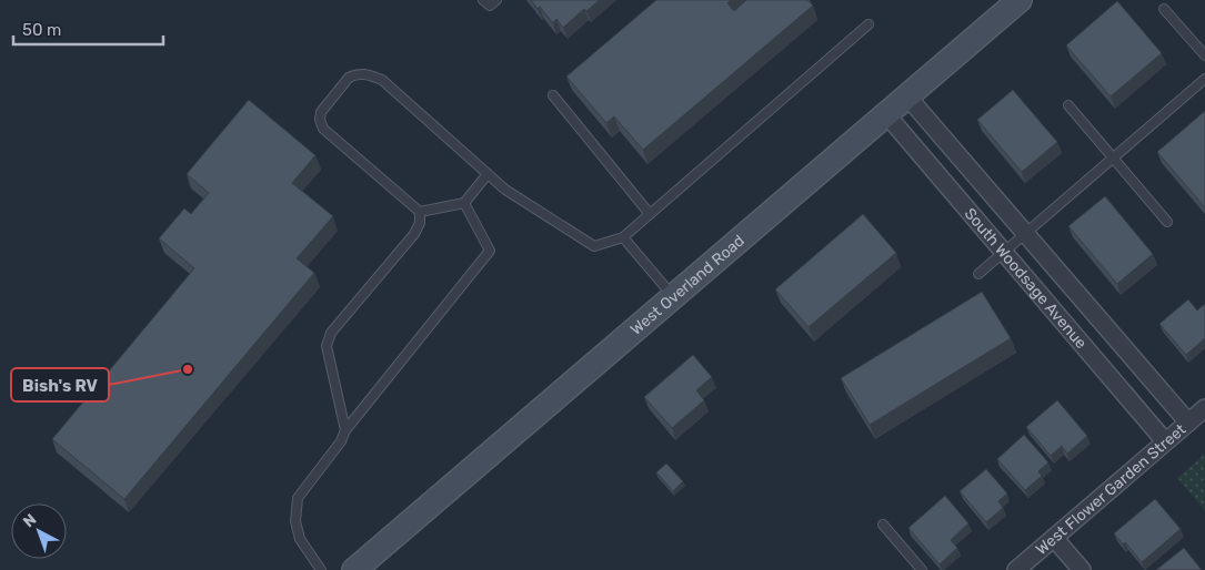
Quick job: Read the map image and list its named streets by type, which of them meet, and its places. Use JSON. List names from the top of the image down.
{
  "streets": {
    "street": ["South Woodsage Avenue", "West Overland Road", "West Flower Garden Street"]
  },
  "crossings": [
    ["South Woodsage Avenue", "West Overland Road"],
    ["South Woodsage Avenue", "West Flower Garden Street"]
  ],
  "places": ["Bish's RV"],
  "scale_bar": "50 m",
  "north": "top left"
}
